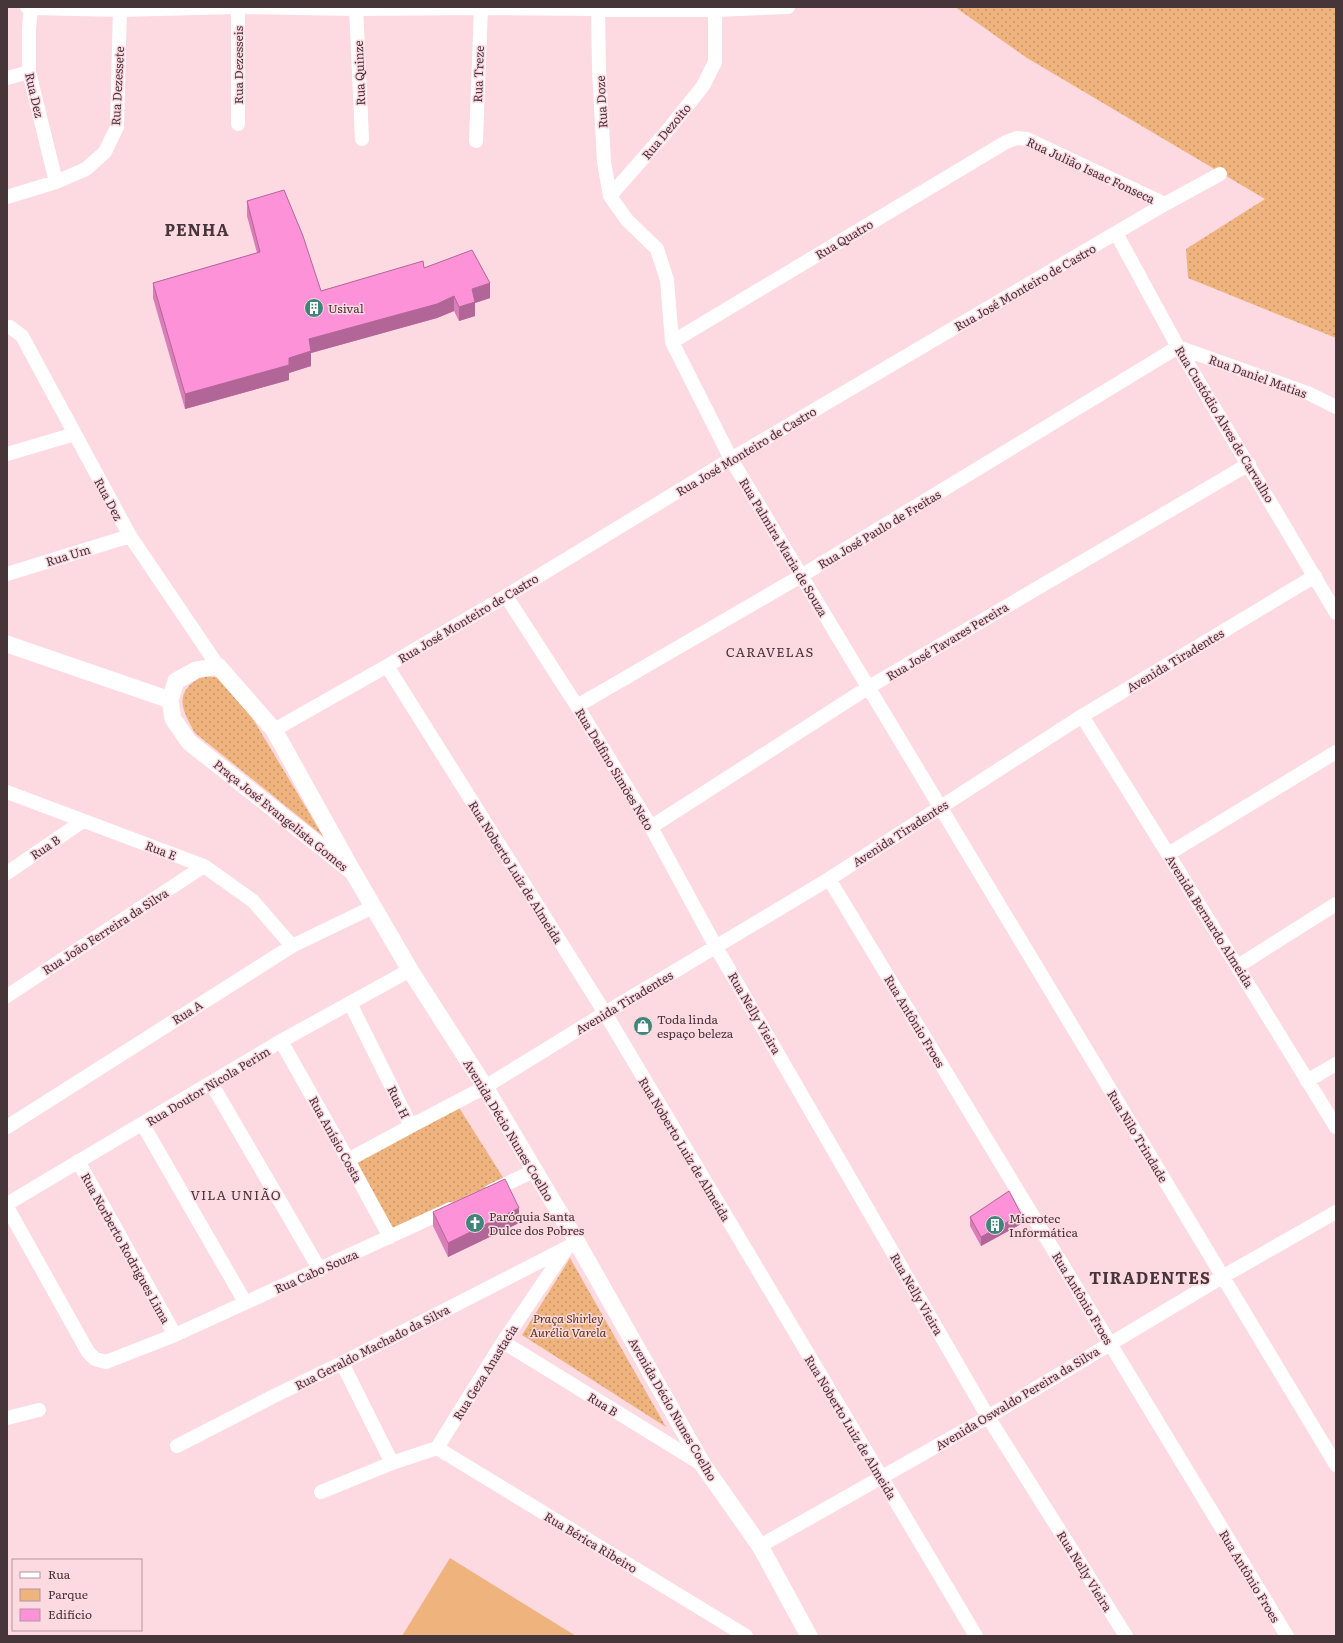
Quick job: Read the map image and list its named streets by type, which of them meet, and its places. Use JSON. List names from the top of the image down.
{
  "streets": {
    "street": [
      "Rua Dezesseis",
      "Rua Quinze",
      "Rua Treze",
      "Rua Dezessete",
      "Rua Dez",
      "Rua Doze",
      "Rua Dezoito",
      "Rua Julião Isaac Fonseca",
      "Rua Quatro",
      "Rua José Monteiro de Castro",
      "Rua Daniel Matias",
      "Rua Custódio Alves de Carvalho",
      "Rua José Paulo de Freitas",
      "Rua Palmira Maria de Souza",
      "Rua Um",
      "Rua José Tavares Pereira",
      "Avenida Tiradentes",
      "Rua Delfino Simões Neto",
      "Praça José Evangelista Gomes",
      "Rua B",
      "Rua E",
      "Rua Noberto Luiz de Almeida",
      "Avenida Bernardo Almeida",
      "Rua João Ferreira da Silva",
      "Rua A",
      "Rua Nelly Vieira",
      "Rua Antônio Froes",
      "Rua Doutor Nicola Perim",
      "Rua H",
      "Avenida Décio Nunes Coelho",
      "Rua Nilo Trindade",
      "Rua Anísio Costa",
      "Rua Norberto Rodrigues Lima",
      "Rua Cabo Souza",
      "Rua Geraldo Machado da Silva",
      "Rua Geza Anastacia",
      "Avenida Oswaldo Pereira da Silva",
      "Rua Bérica Ribeiro"
    ]
  },
  "crossings": [
    ["Rua Dezessete", "Rua Dez"],
    ["Rua Dez", "Rua Um"],
    ["Rua Dez", "Praça José Evangelista Gomes"],
    ["Rua Doze", "Rua Dezoito"],
    ["Rua Doze", "Rua Palmira Maria de Souza"],
    ["Rua Dezoito", "Rua Palmira Maria de Souza"],
    ["Rua Julião Isaac Fonseca", "Rua Quatro"],
    ["Rua Julião Isaac Fonseca", "Rua José Monteiro de Castro"],
    ["Rua Quatro", "Rua Palmira Maria de Souza"],
    ["Rua José Monteiro de Castro", "Rua Custódio Alves de Carvalho"],
    ["Rua José Monteiro de Castro", "Rua Palmira Maria de Souza"],
    ["Rua José Monteiro de Castro", "Rua Delfino Simões Neto"],
    ["Rua José Monteiro de Castro", "Praça José Evangelista Gomes"],
    ["Rua José Monteiro de Castro", "Rua Noberto Luiz de Almeida"],
    ["Rua Daniel Matias", "Rua Custódio Alves de Carvalho"],
    ["Rua Daniel Matias", "Rua José Paulo de Freitas"],
    ["Rua Custódio Alves de Carvalho", "Rua José Paulo de Freitas"],
    ["Rua Custódio Alves de Carvalho", "Rua José Tavares Pereira"],
    ["Rua Custódio Alves de Carvalho", "Avenida Tiradentes"],
    ["Rua José Paulo de Freitas", "Rua Palmira Maria de Souza"],
    ["Rua José Paulo de Freitas", "Rua Delfino Simões Neto"],
    ["Rua Palmira Maria de Souza", "Rua José Tavares Pereira"],
    ["Rua Palmira Maria de Souza", "Avenida Tiradentes"],
    ["Rua Palmira Maria de Souza", "Rua Nilo Trindade"],
    ["Rua José Tavares Pereira", "Rua Delfino Simões Neto"],
    ["Avenida Tiradentes", "Rua Delfino Simões Neto"],
    ["Avenida Tiradentes", "Rua Noberto Luiz de Almeida"],
    ["Avenida Tiradentes", "Avenida Bernardo Almeida"],
    ["Avenida Tiradentes", "Rua Nelly Vieira"],
    ["Avenida Tiradentes", "Rua Antônio Froes"],
    ["Avenida Tiradentes", "Rua H"],
    ["Avenida Tiradentes", "Avenida Décio Nunes Coelho"],
    ["Avenida Tiradentes", "Rua Nilo Trindade"],
    ["Rua Delfino Simões Neto", "Rua Nelly Vieira"],
    ["Praça José Evangelista Gomes", "Avenida Décio Nunes Coelho"],
    ["Rua B", "Rua E"],
    ["Rua B", "Avenida Décio Nunes Coelho"],
    ["Rua B", "Rua Geza Anastacia"],
    ["Rua E", "Rua João Ferreira da Silva"],
    ["Rua E", "Rua A"],
    ["Rua Noberto Luiz de Almeida", "Avenida Oswaldo Pereira da Silva"],
    ["Rua A", "Avenida Décio Nunes Coelho"],
    ["Rua Nelly Vieira", "Avenida Oswaldo Pereira da Silva"],
    ["Rua Antônio Froes", "Avenida Oswaldo Pereira da Silva"],
    ["Rua Doutor Nicola Perim", "Rua H"],
    ["Rua Doutor Nicola Perim", "Avenida Décio Nunes Coelho"],
    ["Rua Doutor Nicola Perim", "Rua Anísio Costa"],
    ["Rua Doutor Nicola Perim", "Rua Norberto Rodrigues Lima"],
    ["Rua Doutor Nicola Perim", "Rua Cabo Souza"],
    ["Rua H", "Avenida Décio Nunes Coelho"],
    ["Avenida Décio Nunes Coelho", "Rua Geraldo Machado da Silva"],
    ["Avenida Décio Nunes Coelho", "Rua Geza Anastacia"],
    ["Avenida Décio Nunes Coelho", "Avenida Oswaldo Pereira da Silva"],
    ["Rua Nilo Trindade", "Avenida Oswaldo Pereira da Silva"],
    ["Rua Anísio Costa", "Rua Cabo Souza"],
    ["Rua Norberto Rodrigues Lima", "Rua Cabo Souza"],
    ["Rua Geraldo Machado da Silva", "Rua Geza Anastacia"],
    ["Rua Geza Anastacia", "Rua Bérica Ribeiro"]
  ],
  "districts": [
    "PENHA",
    "CARAVELAS",
    "VILA UNIÃO",
    "TIRADENTES"
  ],
  "parks": ["Praça Shirley Aurélia Varela"],
  "places": {
    "building": ["Usival", "Microtec Informática"],
    "shop": ["Toda linda espaço beleza"],
    "church": ["Paróquia Santa Dulce dos Pobres"]
  },
  "legend": ["Rua", "Parque", "Edifício"]
}
